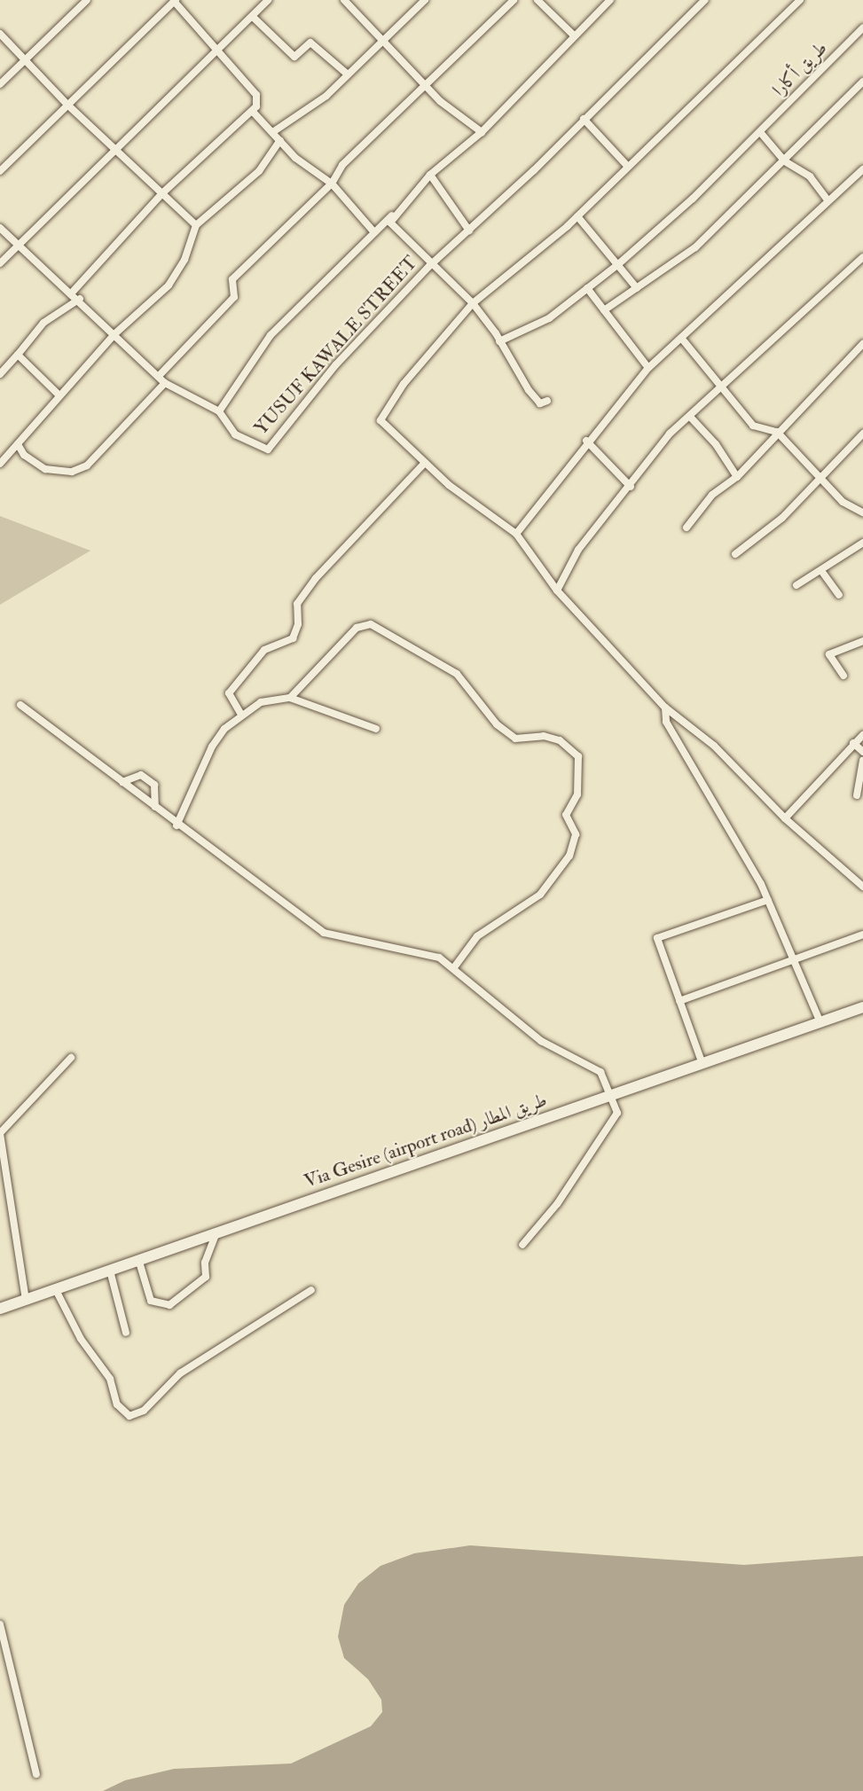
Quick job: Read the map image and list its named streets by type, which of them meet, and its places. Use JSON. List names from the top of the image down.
{
  "streets": {
    "main road": ["Via Gesire (airport road) طريق المطار"],
    "street": ["طريق أكارا", "YUSUF KAWALE STREET"]
  }
}
